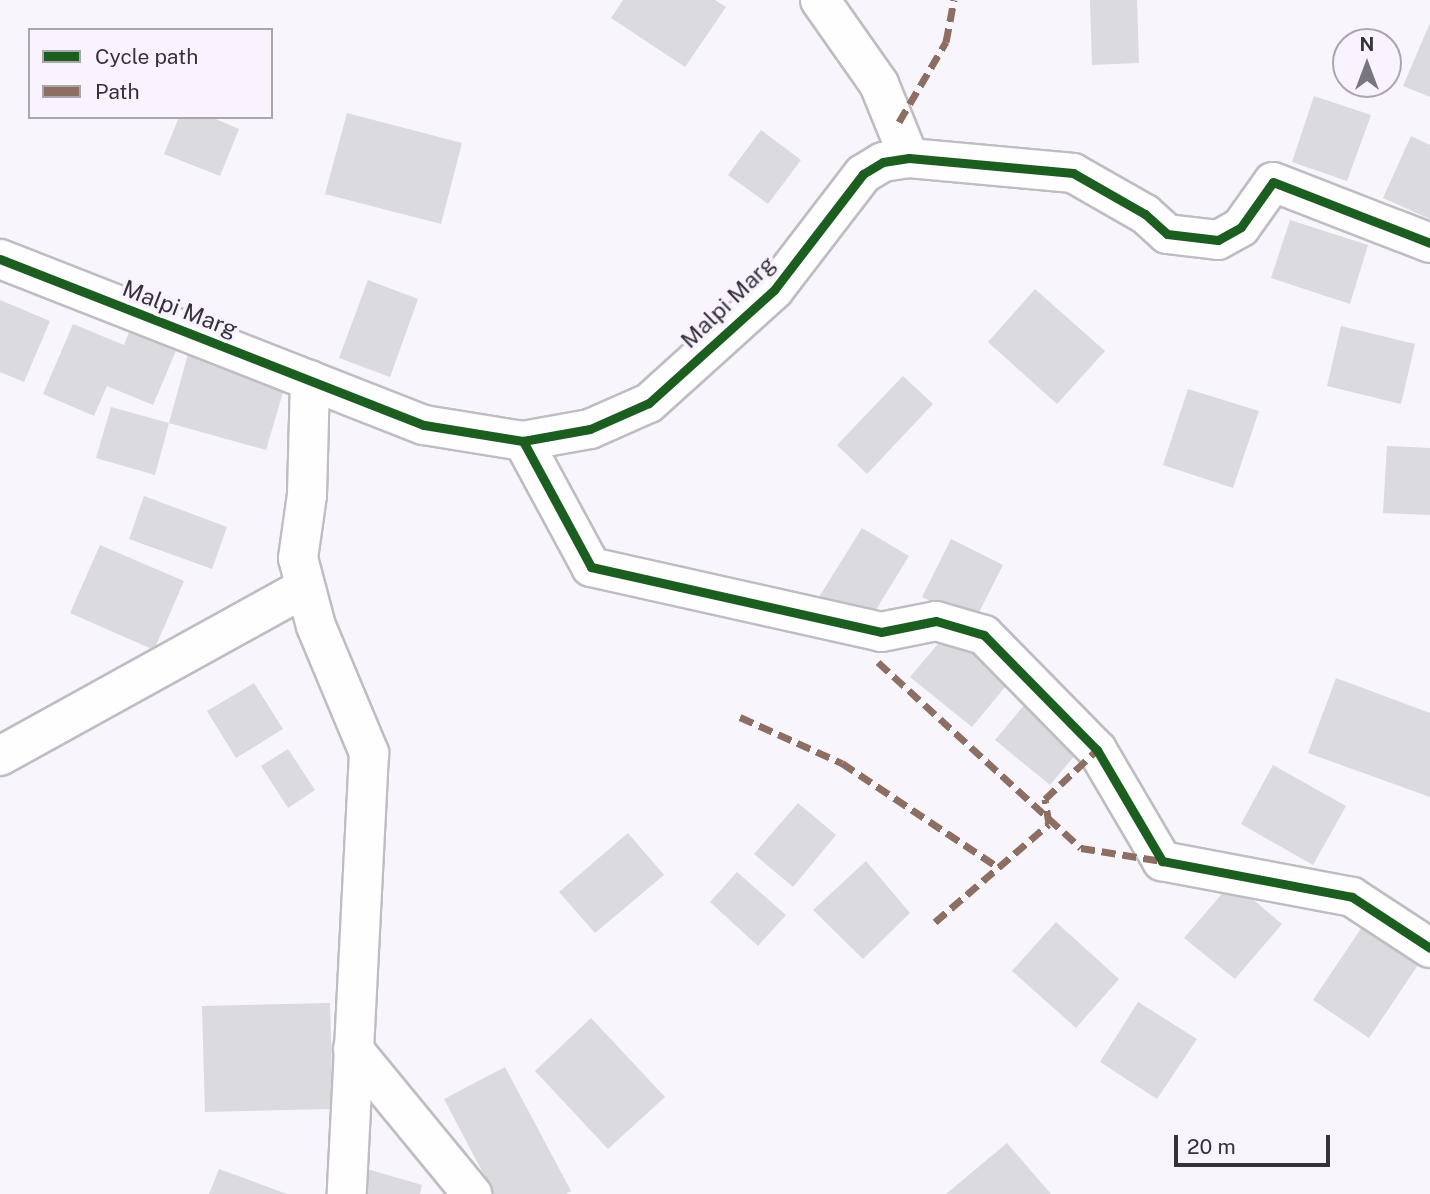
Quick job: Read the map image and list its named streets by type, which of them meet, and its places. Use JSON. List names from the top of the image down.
{
  "streets": {
    "street": ["Malpi Marg"]
  },
  "legend": ["Cycle path", "Path"],
  "scale_bar": "20 m",
  "north": "top"
}
